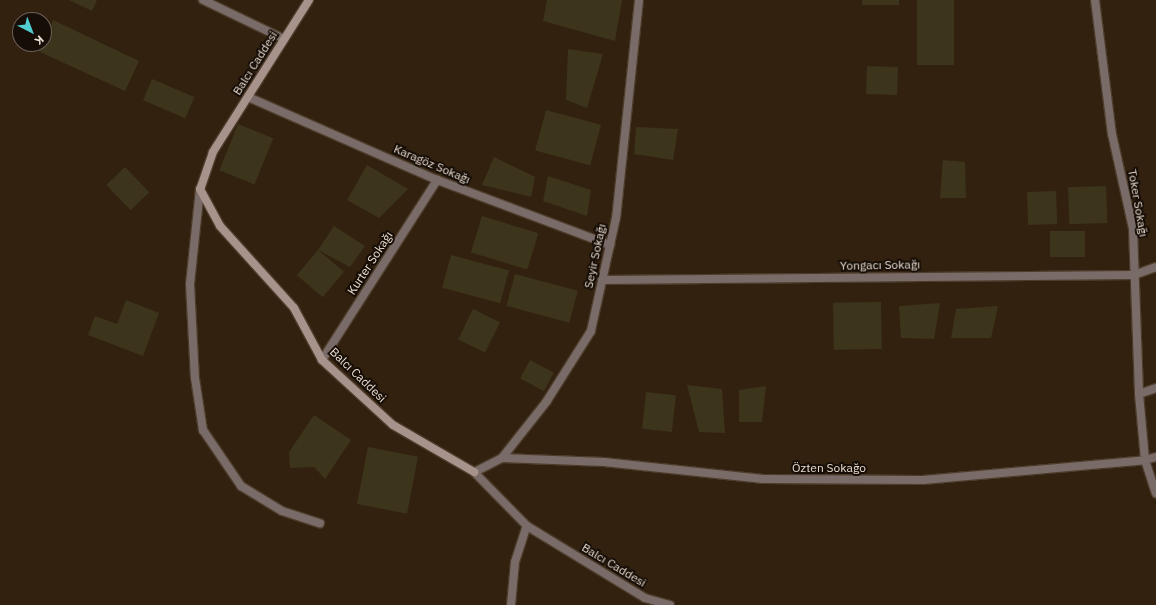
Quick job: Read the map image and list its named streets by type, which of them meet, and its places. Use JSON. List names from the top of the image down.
{
  "streets": {
    "street": [
      "Balcı Caddesi",
      "Karagöz Sokağı",
      "Toker Sokağı",
      "Seyir Sokağı",
      "Kurter Sokağı",
      "Yongacı Sokağı",
      "Özten Sokağo"
    ]
  },
  "crossings": [
    ["Balcı Caddesi", "Karagöz Sokağı"],
    ["Balcı Caddesi", "Seyir Sokağı"],
    ["Balcı Caddesi", "Kurter Sokağı"],
    ["Karagöz Sokağı", "Seyir Sokağı"],
    ["Karagöz Sokağı", "Kurter Sokağı"],
    ["Toker Sokağı", "Yongacı Sokağı"],
    ["Toker Sokağı", "Özten Sokağo"],
    ["Seyir Sokağı", "Yongacı Sokağı"],
    ["Seyir Sokağı", "Özten Sokağo"]
  ],
  "north": "bottom right"
}
